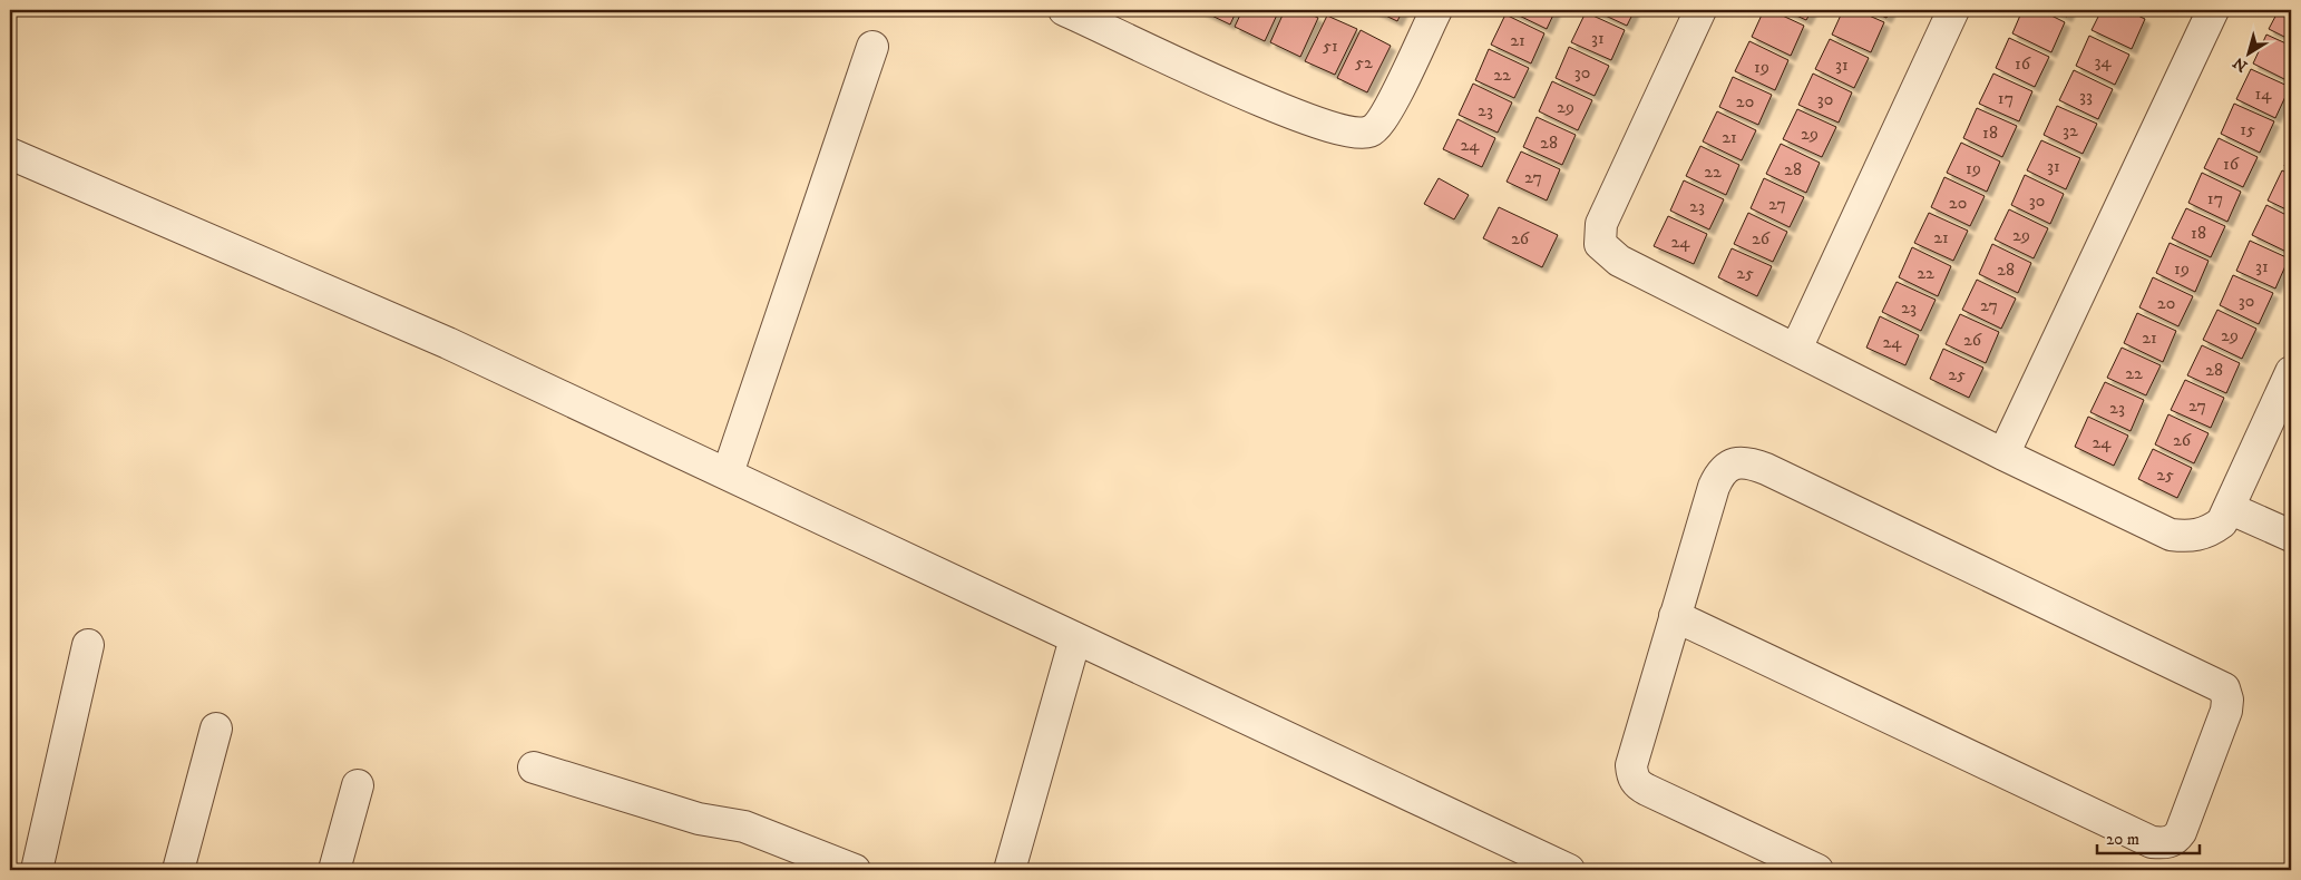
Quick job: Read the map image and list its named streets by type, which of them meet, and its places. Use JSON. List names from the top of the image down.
{
  "house_numbers": [
    "31",
    "21",
    "51",
    "34",
    "52",
    "16",
    "31",
    "19",
    "30",
    "22",
    "14",
    "33",
    "17",
    "30",
    "20",
    "29",
    "23",
    "15",
    "32",
    "18",
    "29",
    "21",
    "28",
    "24",
    "16",
    "31",
    "19",
    "28",
    "22",
    "27",
    "17",
    "30",
    "20",
    "27",
    "23",
    "18",
    "29",
    "21",
    "26",
    "26",
    "24",
    "31",
    "19",
    "28",
    "25",
    "22",
    "30",
    "20",
    "27",
    "23",
    "29",
    "21",
    "26",
    "24",
    "28",
    "22",
    "25",
    "27",
    "23",
    "26",
    "24",
    "25"
  ],
  "scale_bar": "20 m",
  "north": "bottom left"
}
